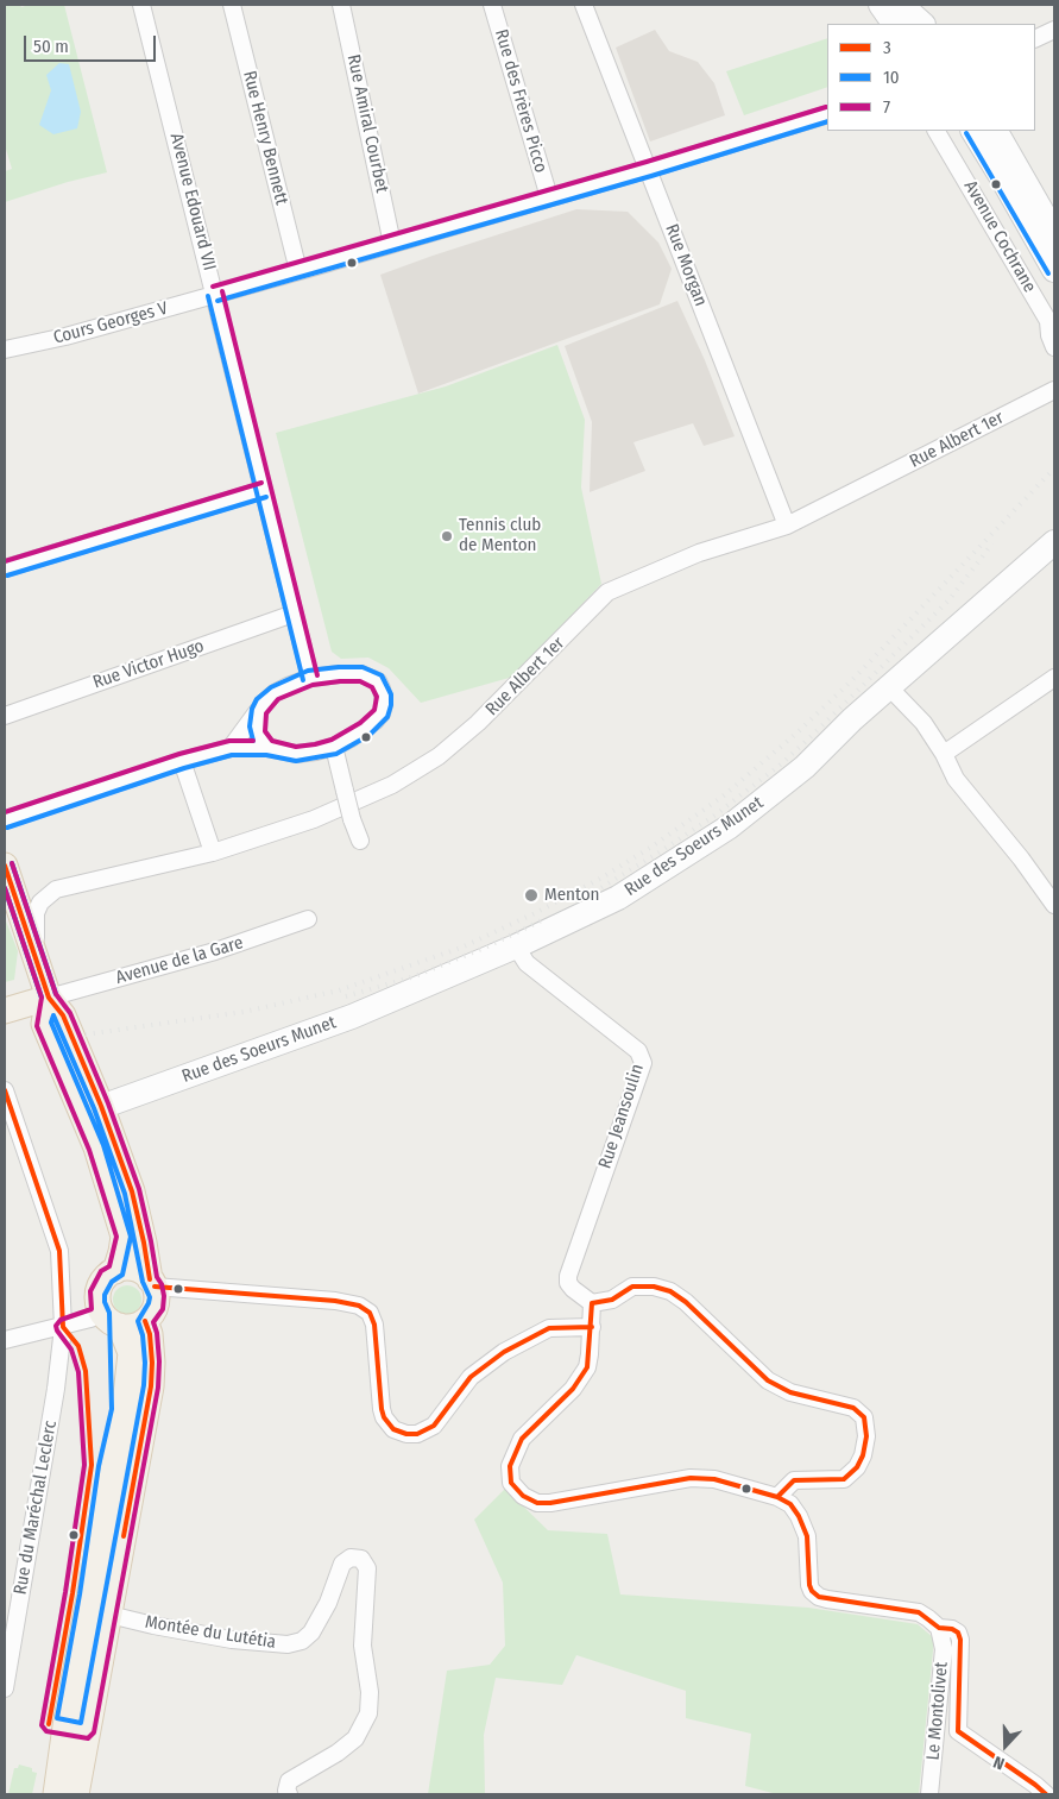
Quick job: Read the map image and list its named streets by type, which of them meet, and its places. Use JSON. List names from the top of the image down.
{
  "streets": {
    "main road": ["Rue des Soeurs Munet"],
    "street": [
      "Rue des Frères Picco",
      "Rue Amiral Courbet",
      "Rue Henry Bennett",
      "Avenue Edouard VII",
      "Avenue Cochrane",
      "Rue Morgan",
      "Cours Georges V",
      "Rue Albert 1er",
      "Rue Victor Hugo",
      "Avenue de la Gare",
      "Rue Jeansoulin",
      "Rue du Maréchal Leclerc",
      "Montée du Lutétia",
      "Le Montolivet"
    ]
  },
  "crossings": [
    ["Rue des Frères Picco", "Cours Georges V"],
    ["Rue Amiral Courbet", "Cours Georges V"],
    ["Rue Henry Bennett", "Cours Georges V"],
    ["Avenue Edouard VII", "Cours Georges V"],
    ["Avenue Edouard VII", "Rue Victor Hugo"],
    ["Rue Morgan", "Cours Georges V"],
    ["Rue Morgan", "Rue Albert 1er"],
    ["Rue des Soeurs Munet", "Rue Jeansoulin"]
  ],
  "places": ["Tennis club de Menton", "Menton"],
  "lines": ["transit line 7", "transit line 10", "transit line 3"],
  "legend": ["3", "10", "7"],
  "scale_bar": "50 m",
  "north": "bottom"
}
